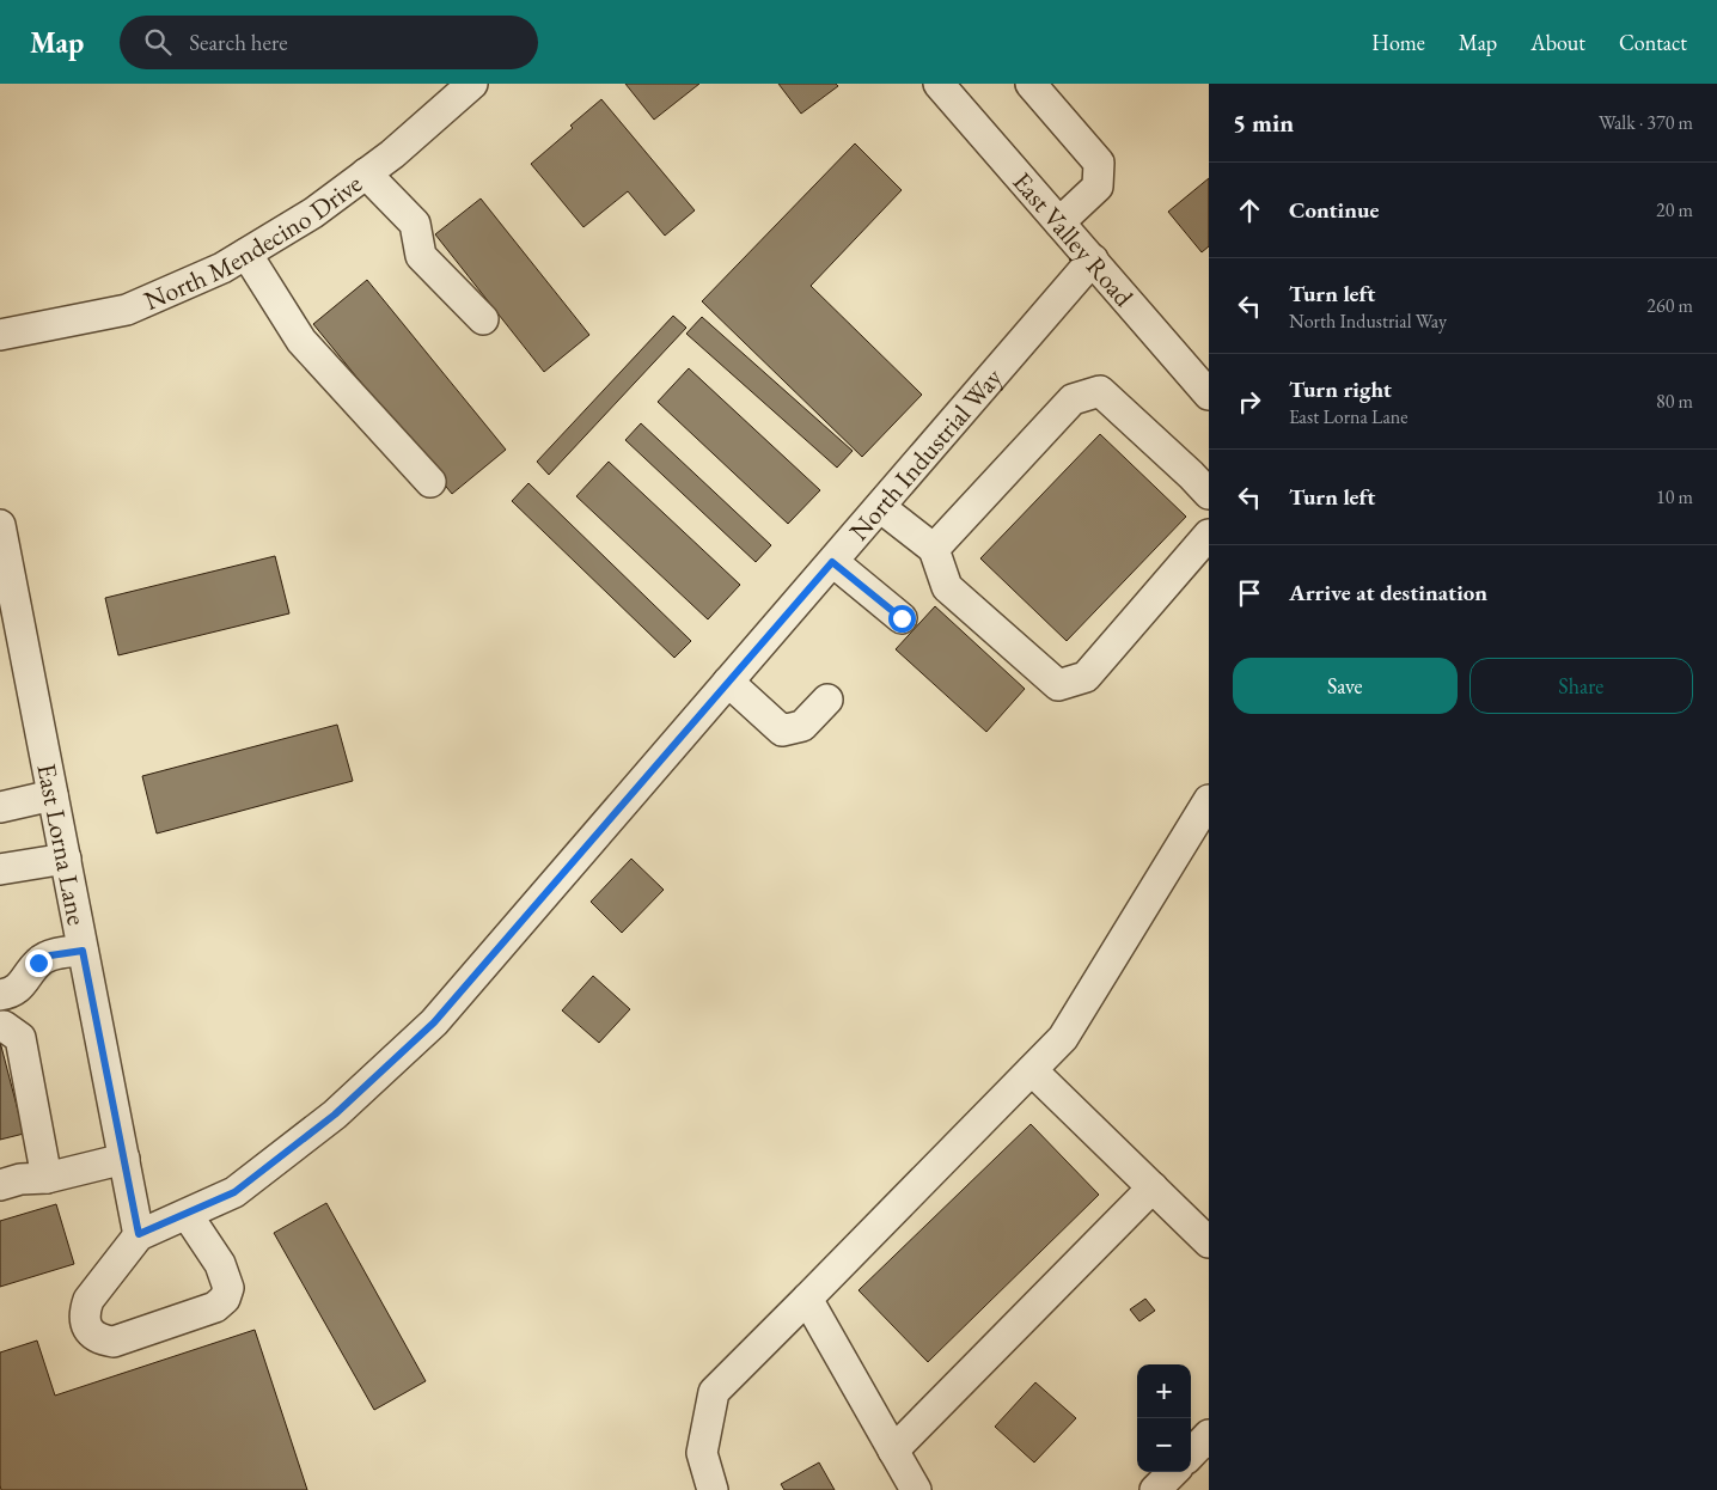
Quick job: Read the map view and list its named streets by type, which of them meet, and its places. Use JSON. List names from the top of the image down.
{
  "streets": {
    "street": [
      "North Mendecino Drive",
      "East Valley Road",
      "North Industrial Way",
      "East Lorna Lane"
    ]
  },
  "crossings": [
    ["East Valley Road", "North Industrial Way"],
    ["North Industrial Way", "East Lorna Lane"]
  ],
  "page": {
    "header": "Map",
    "search": "Search here",
    "nav": [
      "Home",
      "Map",
      "About",
      "Contact"
    ],
    "heading": ["5 min", "Walk · 370 m"],
    "list": [
      ["Continue", "20 m"],
      ["Turn left", "North Industrial Way", "260 m"],
      ["Turn right", "East Lorna Lane", "80 m"],
      ["Turn left", "10 m"],
      "Arrive at destination"
    ],
    "buttons": ["Save", "Share"],
    "map_buttons": ["+", "−"]
  }
}
